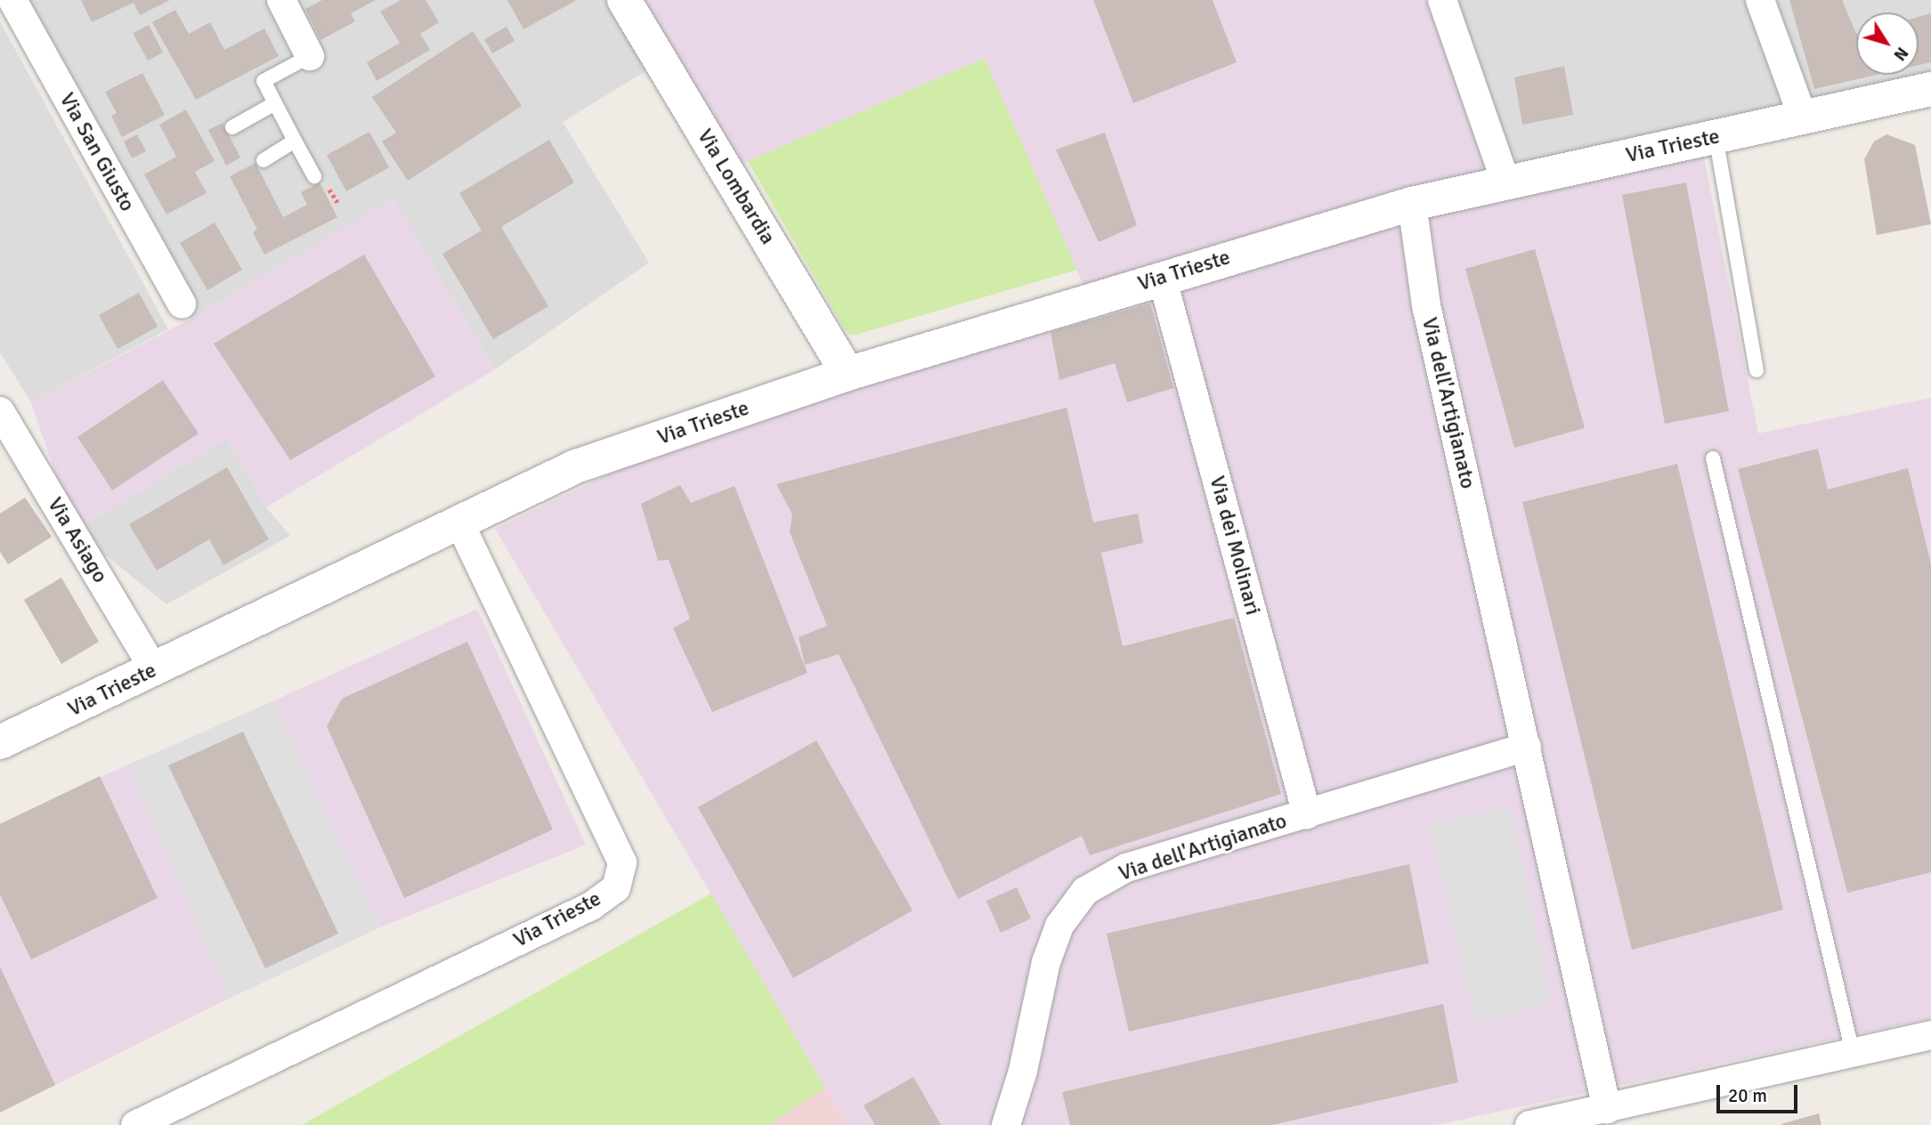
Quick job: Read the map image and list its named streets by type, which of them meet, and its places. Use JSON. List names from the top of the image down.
{
  "streets": {
    "street": [
      "Via Trieste",
      "Via San Giusto",
      "Via Lombardia",
      "Via dell'Artigianato",
      "Via Asiago",
      "Via dei Molinari"
    ]
  },
  "crossings": [
    ["Via Trieste", "Via Lombardia"],
    ["Via Trieste", "Via dell'Artigianato"],
    ["Via Trieste", "Via Asiago"],
    ["Via Trieste", "Via dei Molinari"],
    ["Via dell'Artigianato", "Via dei Molinari"]
  ],
  "scale_bar": "20 m",
  "north": "bottom right"
}
